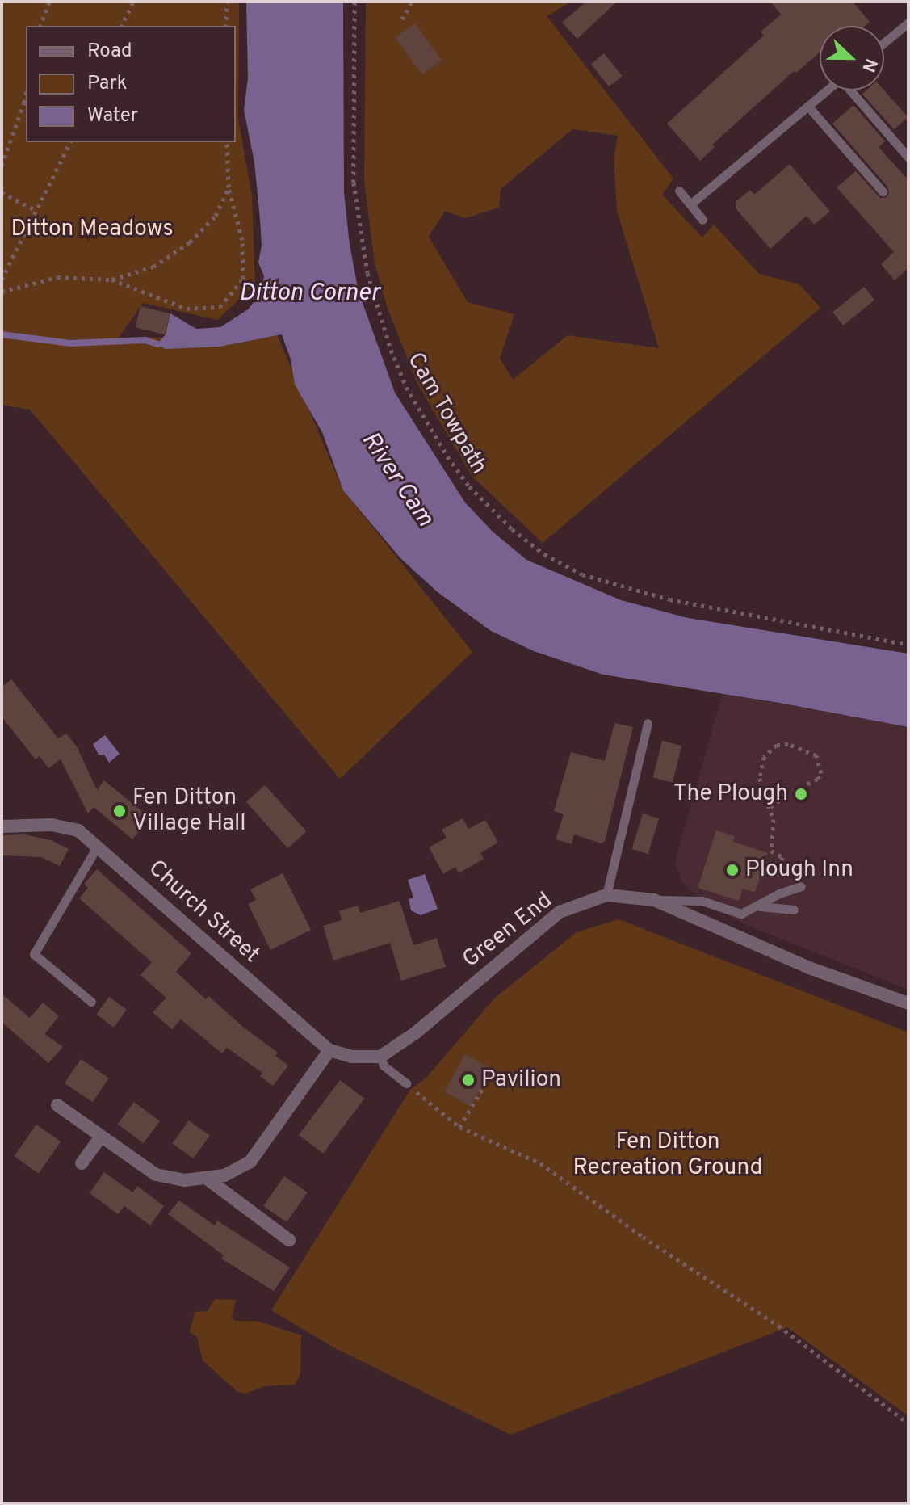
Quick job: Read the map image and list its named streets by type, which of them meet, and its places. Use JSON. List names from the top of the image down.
{
  "streets": {
    "street": ["Church Street", "Green End"],
    "path": ["Cam Towpath"]
  },
  "water": ["Ditton Corner", "River Cam"],
  "parks": ["Ditton Meadows", "Fen Ditton Recreation Ground"],
  "places": [
    "The Plough",
    "Fen Ditton Village Hall",
    "Plough Inn",
    "Pavilion"
  ],
  "legend": ["Road", "Park", "Water"],
  "north": "right"
}
